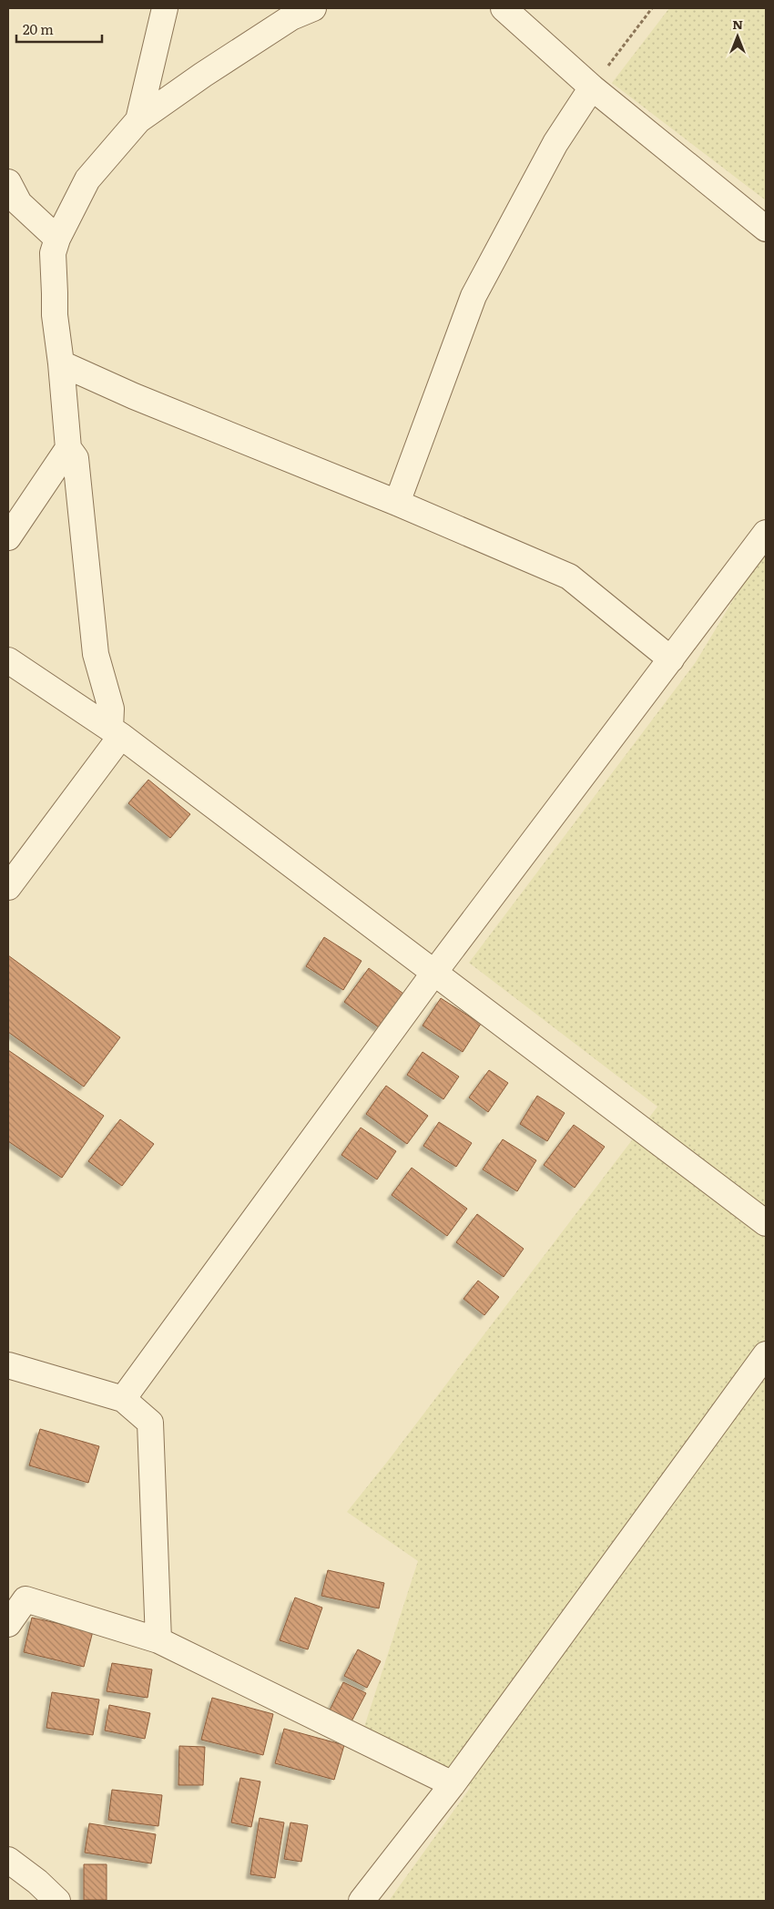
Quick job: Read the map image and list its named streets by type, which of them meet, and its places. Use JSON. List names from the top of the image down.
{
  "scale_bar": "20 m",
  "north": "top"
}
